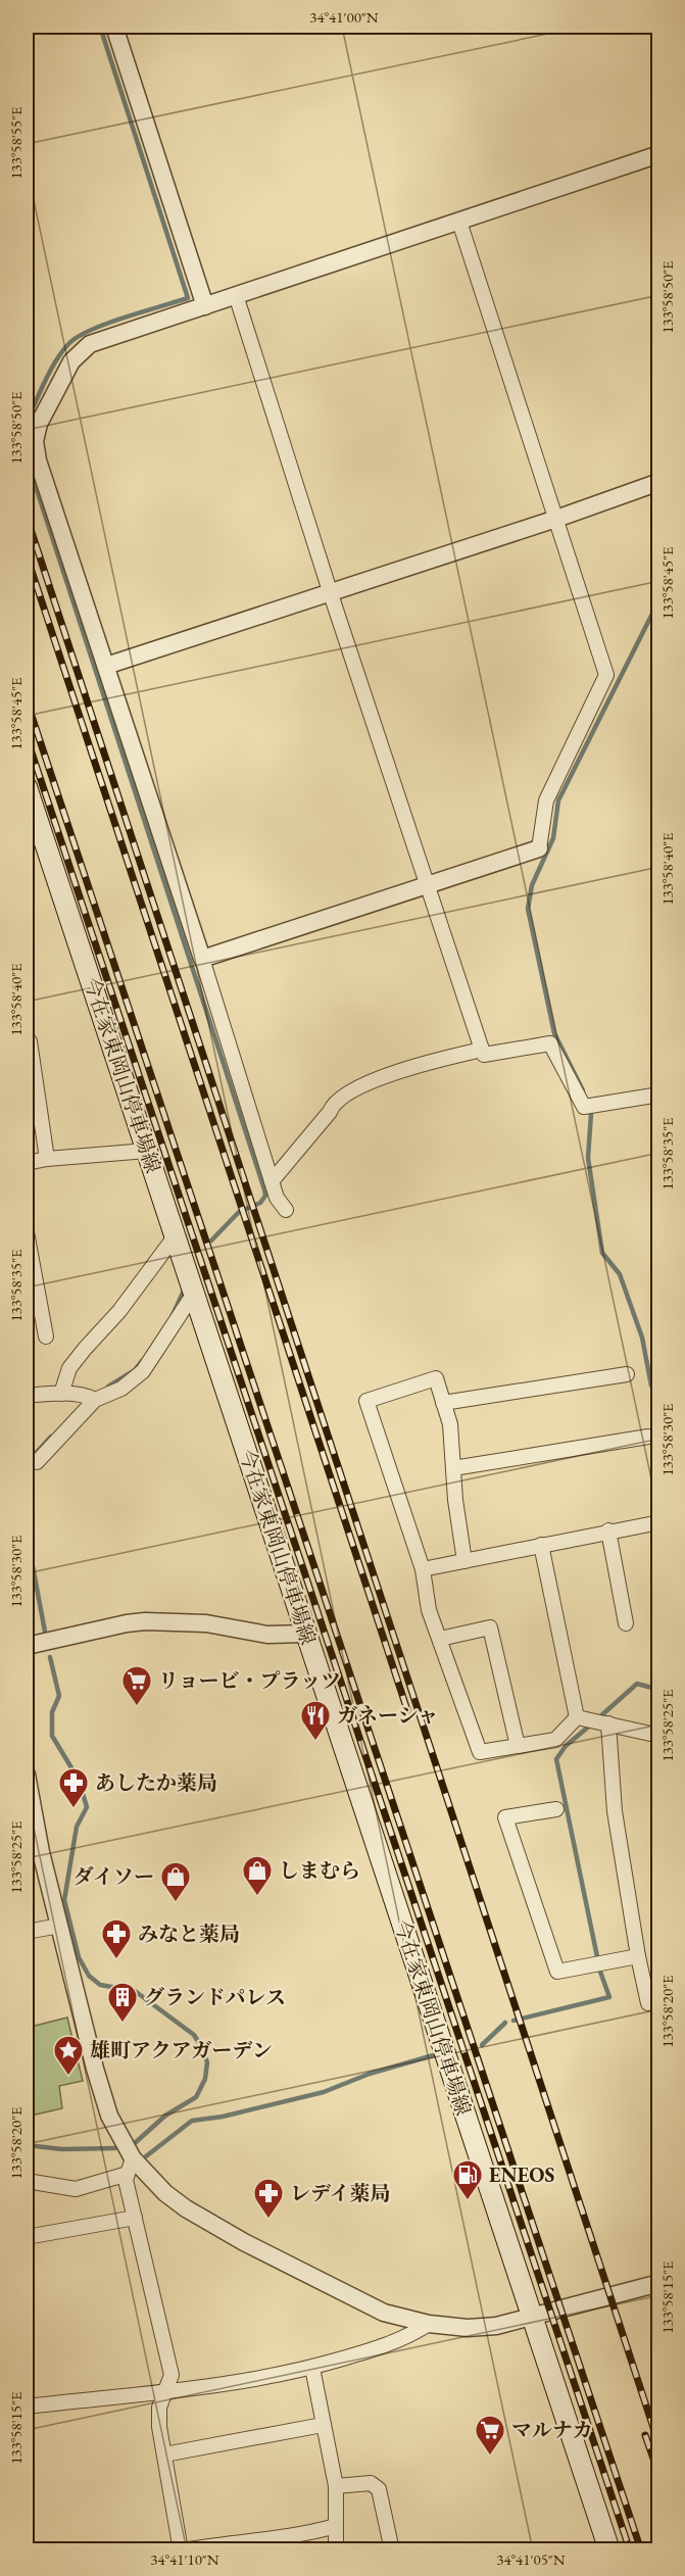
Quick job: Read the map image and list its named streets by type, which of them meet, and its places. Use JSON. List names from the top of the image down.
{
  "streets": {
    "main road": ["今在家東岡山停車場線"]
  },
  "places": {
    "supermarket": ["リョービ・プラッツ", "マルナカ"],
    "restaurant": ["ガネーシャ"],
    "pharmacy": ["あしたか薬局", "みなと薬局", "レデイ薬局"],
    "shop": ["しまむら", "ダイソー"],
    "building": ["グランドパレス"],
    "place": ["雄町アクアガーデン"],
    "fuel station": ["ENEOS"]
  },
  "coordinates": [
    "34°41'00\"N",
    "133°58'55\"E",
    "133°58'50\"E",
    "133°58'45\"E",
    "133°58'40\"E",
    "133°58'35\"E",
    "133°58'30\"E",
    "133°58'25\"E",
    "133°58'20\"E",
    "133°58'15\"E",
    "34°41'10\"N",
    "34°41'05\"N"
  ]
}
